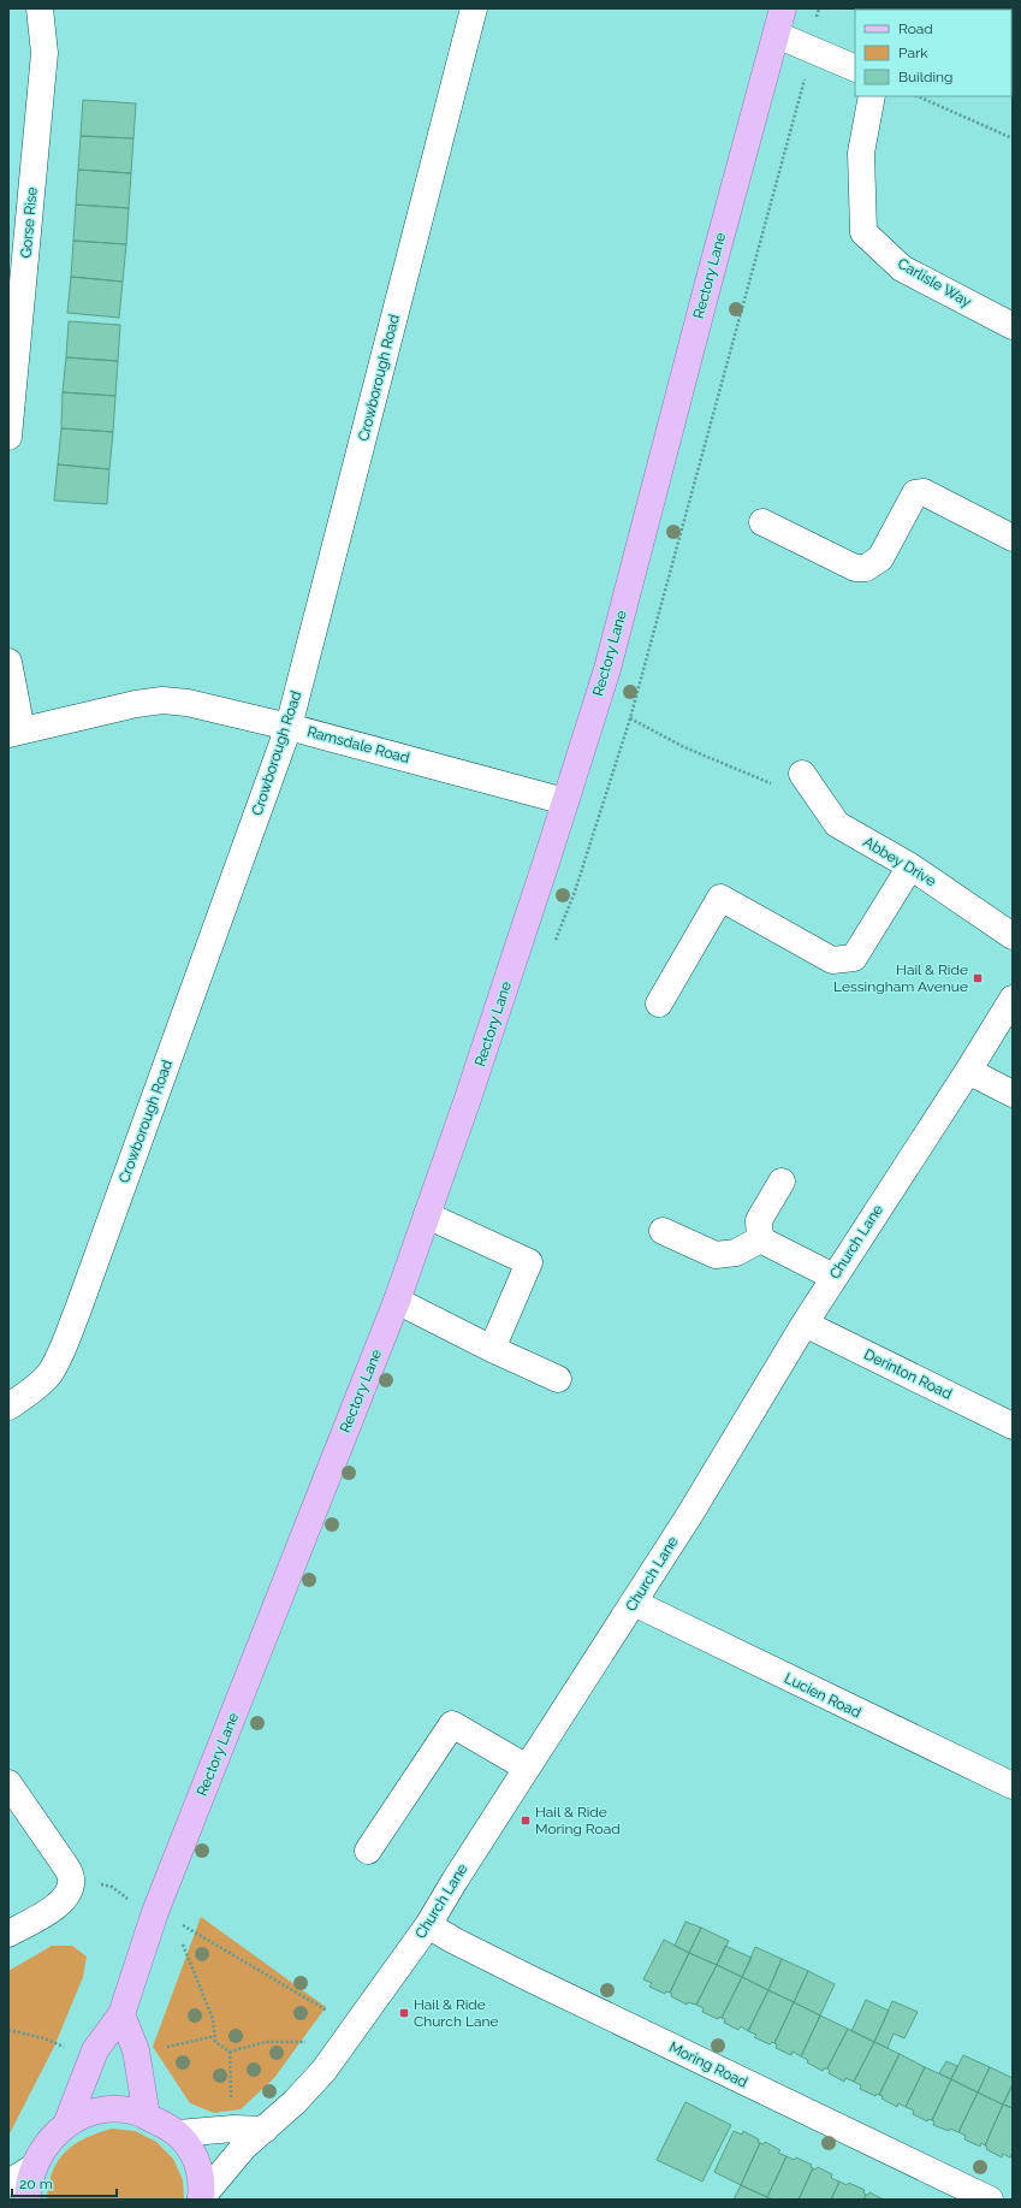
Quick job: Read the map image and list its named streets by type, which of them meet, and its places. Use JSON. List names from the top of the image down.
{
  "streets": {
    "main road": ["Rectory Lane"],
    "street": [
      "Gorse Rise",
      "Carlisle Way",
      "Crowborough Road",
      "Ramsdale Road",
      "Abbey Drive",
      "Church Lane",
      "Derinton Road",
      "Lucien Road",
      "Moring Road"
    ]
  },
  "crossings": [
    ["Rectory Lane", "Ramsdale Road"],
    ["Crowborough Road", "Ramsdale Road"],
    ["Church Lane", "Derinton Road"],
    ["Church Lane", "Lucien Road"],
    ["Church Lane", "Moring Road"]
  ],
  "places": {
    "transit": ["Hail & Ride Lessingham Avenue", "Hail & Ride Moring Road", "Hail & Ride Church Lane"]
  },
  "legend": ["Road", "Park", "Building"],
  "scale_bar": "20 m"
}
